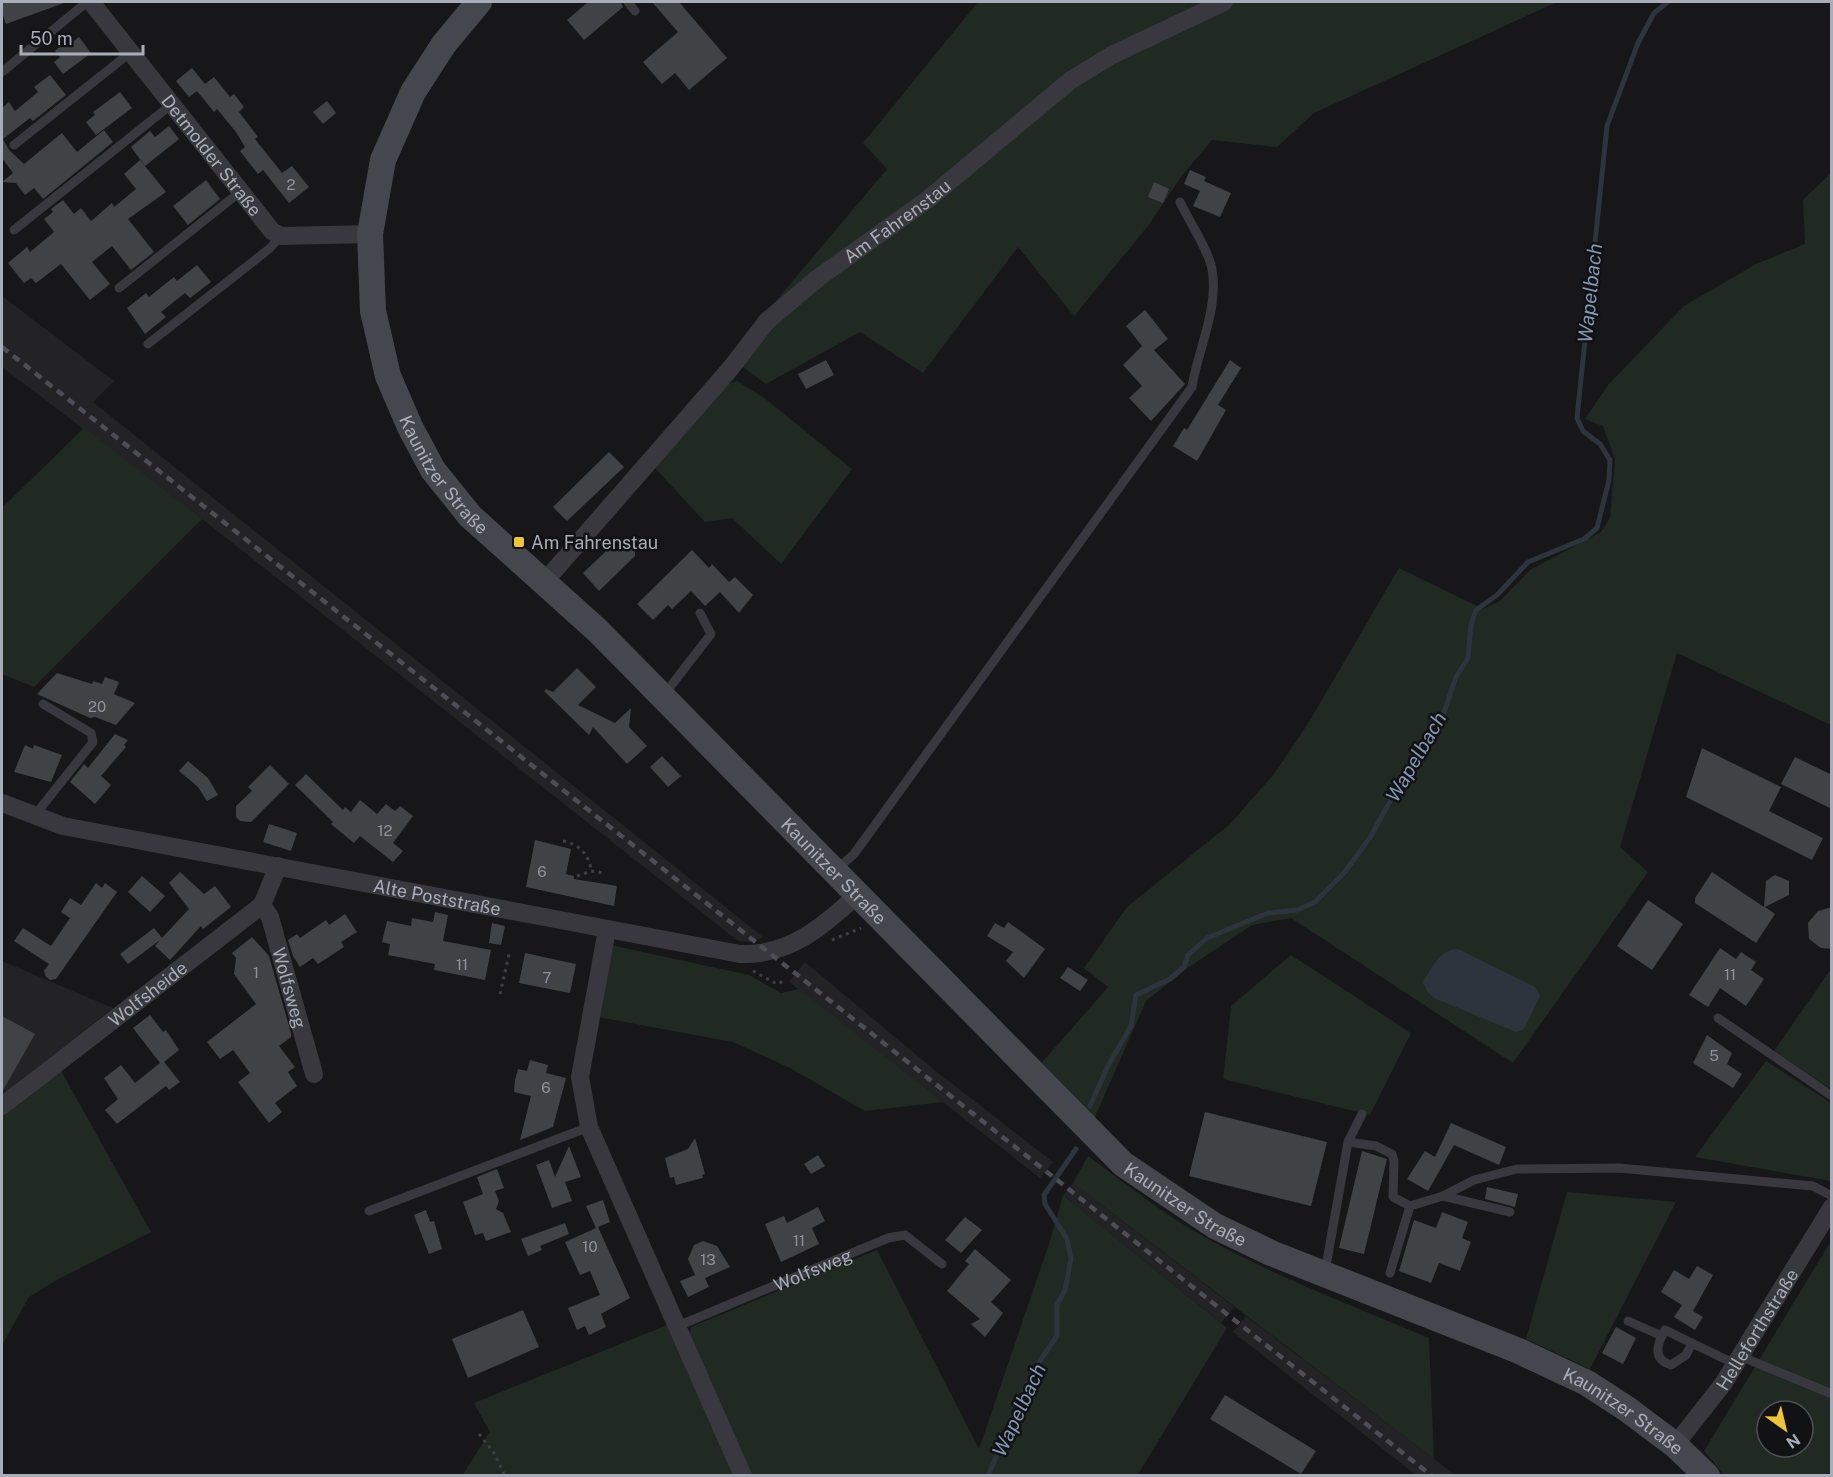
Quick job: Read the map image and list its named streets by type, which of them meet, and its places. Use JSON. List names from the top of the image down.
{
  "streets": {
    "street": [
      "Detmolder Straße",
      "Am Fahrenstau",
      "Kaunitzer Straße",
      "Alte Poststraße",
      "Wolfsweg",
      "Wolfsheide",
      "Helleforthstraße"
    ]
  },
  "crossings": [
    ["Am Fahrenstau", "Kaunitzer Straße"],
    ["Kaunitzer Straße", "Alte Poststraße"],
    ["Kaunitzer Straße", "Helleforthstraße"],
    ["Alte Poststraße", "Wolfsheide"],
    ["Wolfsweg", "Wolfsheide"]
  ],
  "water": ["Wapelbach"],
  "places": {
    "transit": ["Am Fahrenstau"]
  },
  "house_numbers": [
    "2",
    "20",
    "12",
    "6",
    "11",
    "1",
    "11",
    "7",
    "5",
    "6",
    "11",
    "10",
    "13"
  ],
  "scale_bar": "50 m",
  "north": "bottom right"
}
